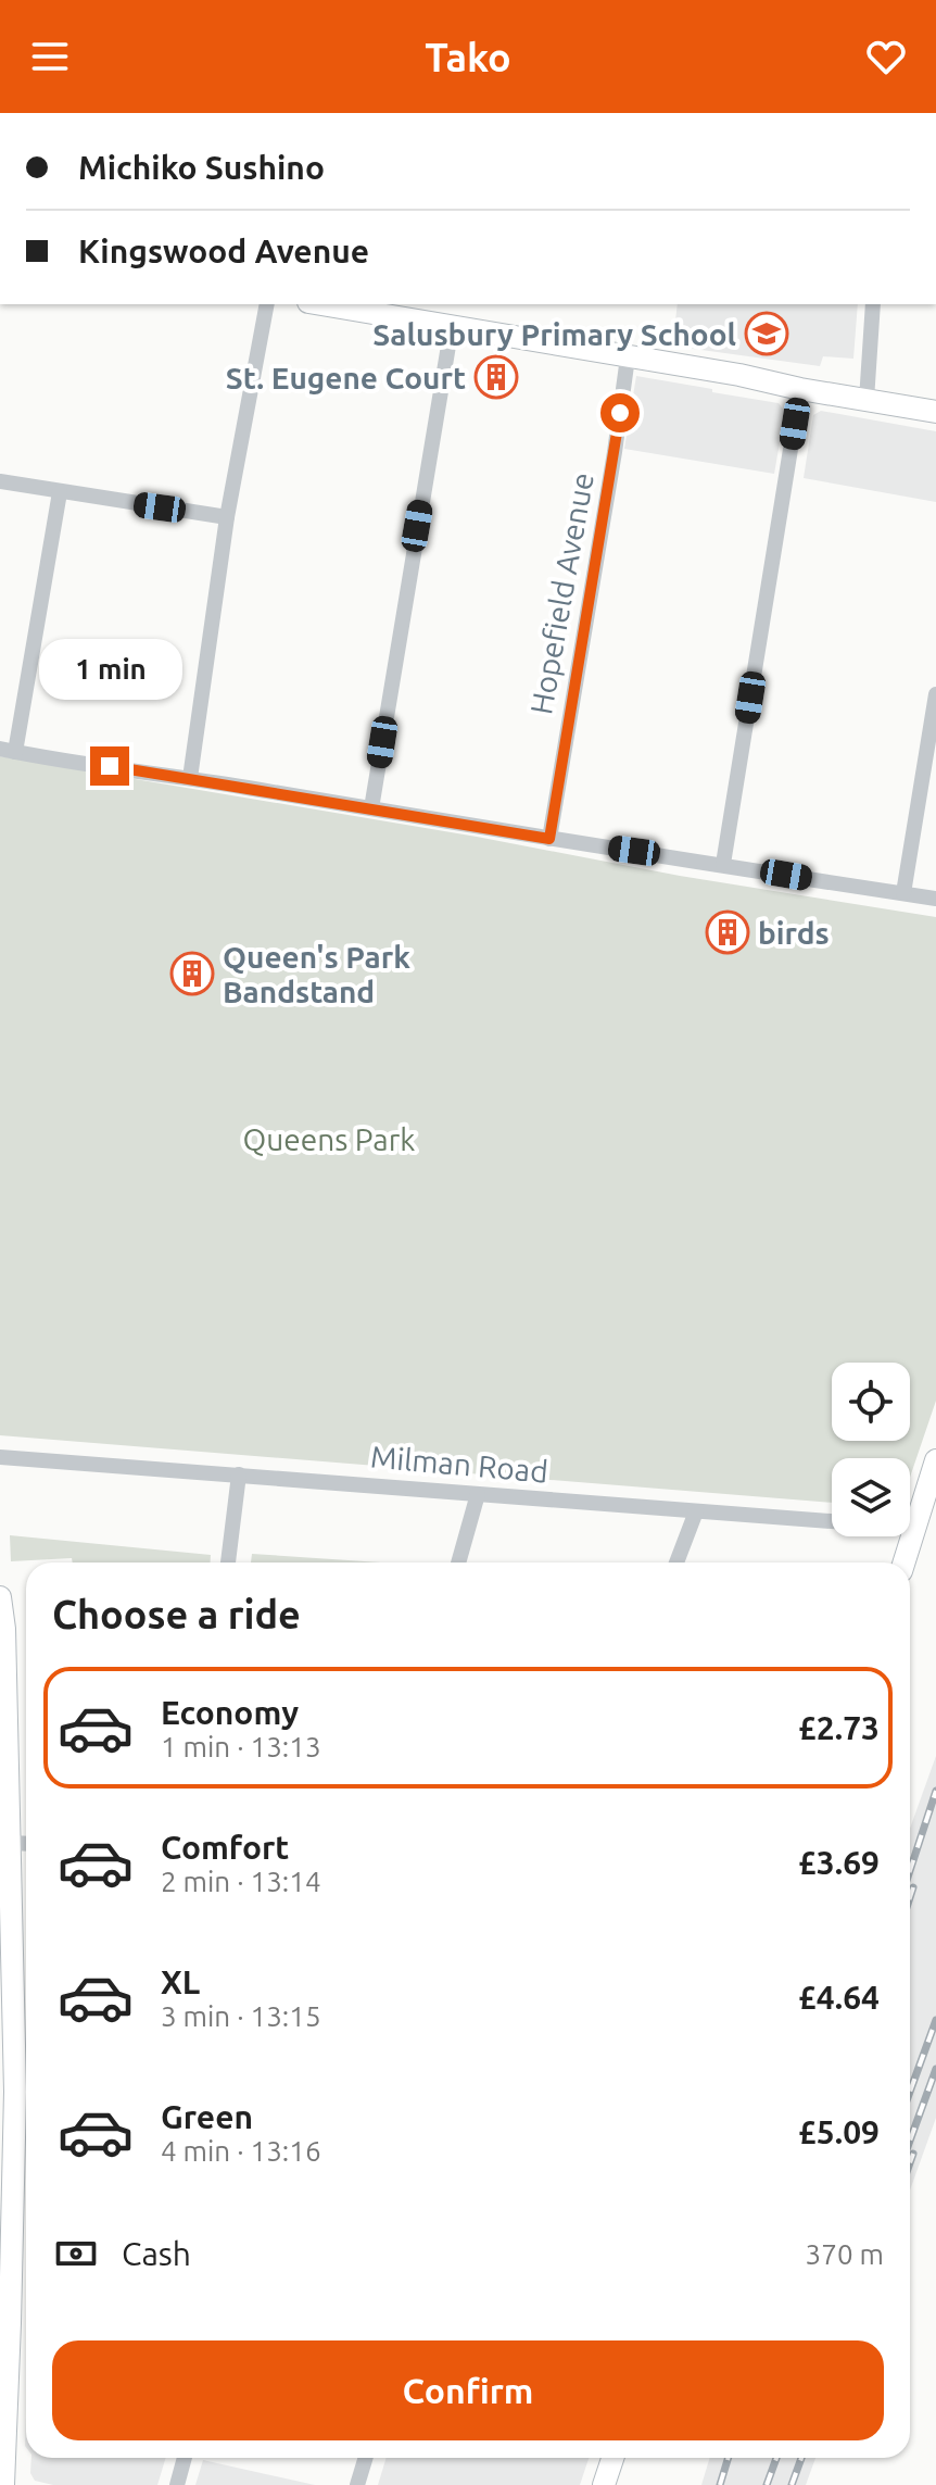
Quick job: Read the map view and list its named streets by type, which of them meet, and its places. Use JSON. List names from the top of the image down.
{
  "streets": {
    "street": ["Hopefield Avenue", "Milman Road"]
  },
  "parks": ["Queens Park"],
  "places": {
    "school or university": ["Salusbury Primary School"],
    "building": ["St. Eugene Court", "birds", "Queen's Park Bandstand"]
  },
  "page": {
    "header": "Tako",
    "banner": ["Michiko Sushino", "Kingswood Avenue"],
    "bubble": "1 min",
    "heading": "Choose a ride",
    "list": [
      {
        "name": "Economy",
        "note": "1 min · 13:13",
        "value": "£2.73"
      },
      {
        "name": "Comfort",
        "note": "2 min · 13:14",
        "value": "£3.69"
      },
      {
        "name": "XL",
        "note": "3 min · 13:15",
        "value": "£4.64"
      },
      {
        "name": "Green",
        "note": "4 min · 13:16",
        "value": "£5.09"
      }
    ],
    "pay": ["Cash", "370 m"],
    "buttons": "Confirm"
  }
}
